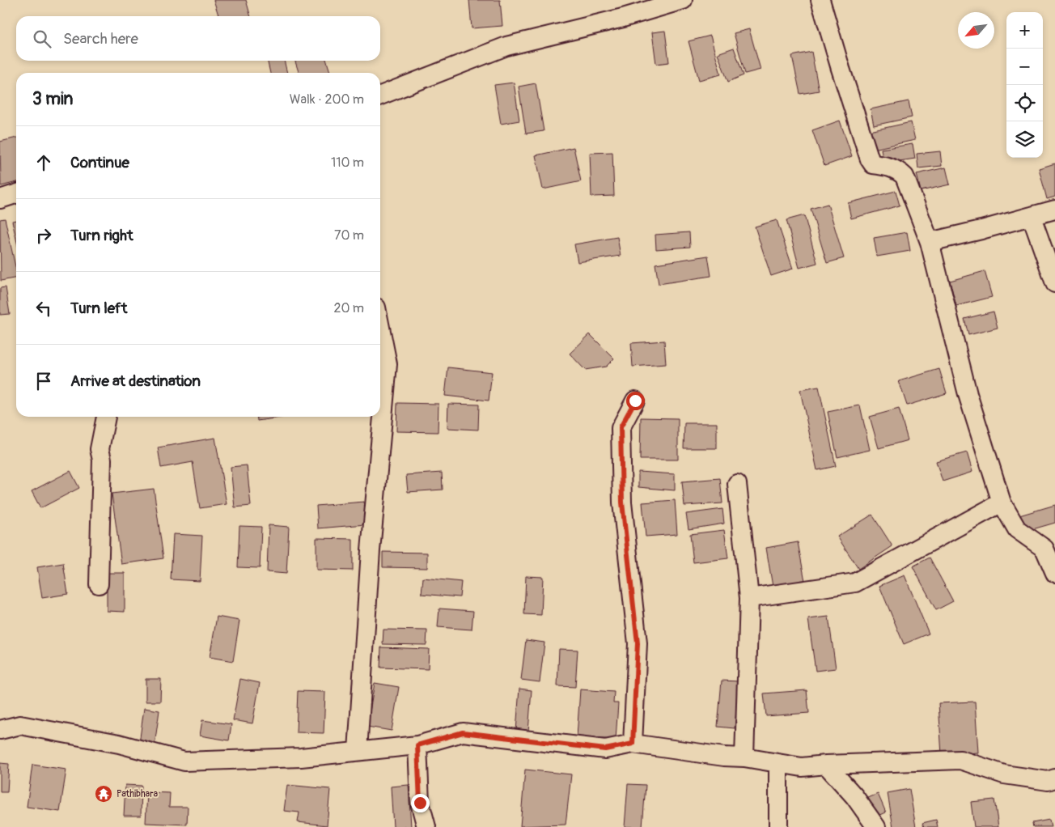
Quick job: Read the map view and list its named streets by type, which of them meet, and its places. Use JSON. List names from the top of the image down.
{
  "places": {
    "temple": ["Pathibhara"]
  },
  "north": "bottom left",
  "page": {
    "map_buttons": ["+", "−"],
    "search": "Search here",
    "heading": ["3 min", "Walk · 200 m"],
    "list": [
      ["Continue", "110 m"],
      ["Turn right", "70 m"],
      ["Turn left", "20 m"],
      "Arrive at destination"
    ]
  }
}
